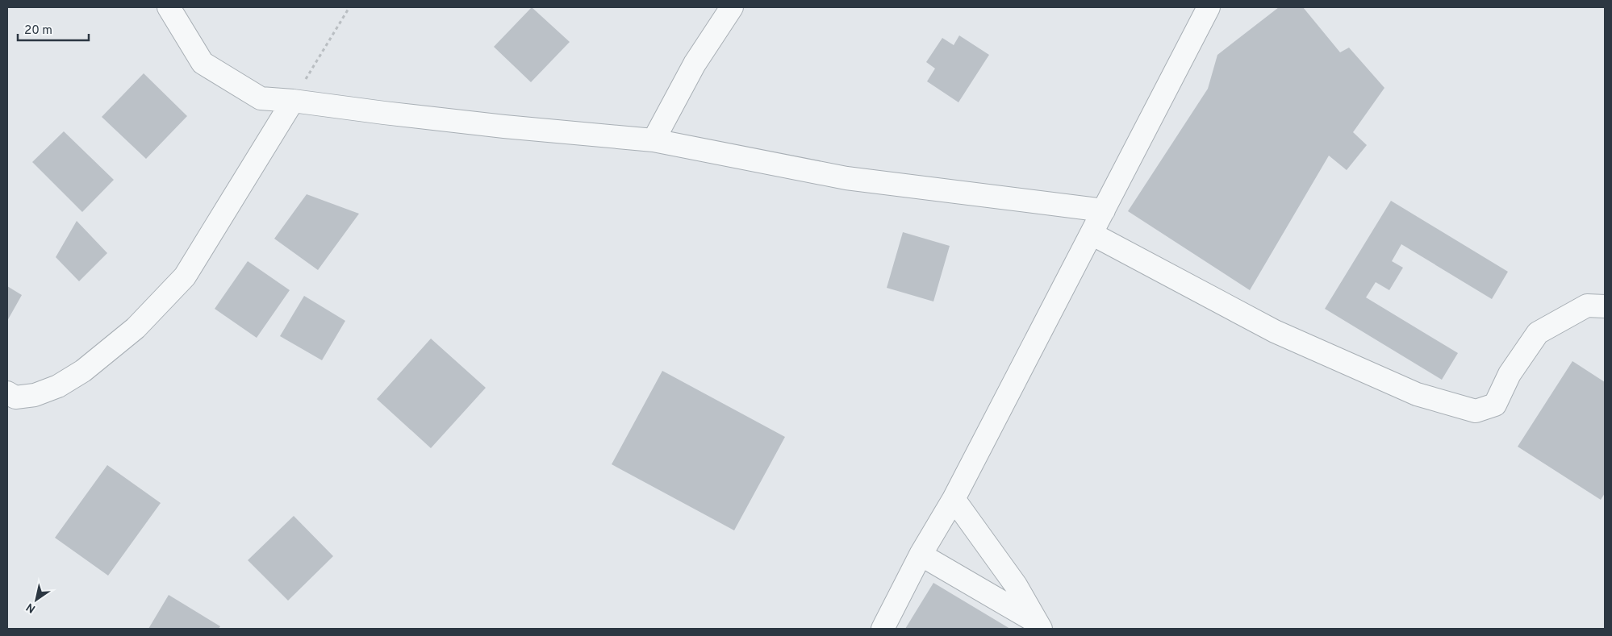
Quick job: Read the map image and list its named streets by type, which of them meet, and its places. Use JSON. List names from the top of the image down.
{
  "scale_bar": "20 m",
  "north": "bottom left"
}
